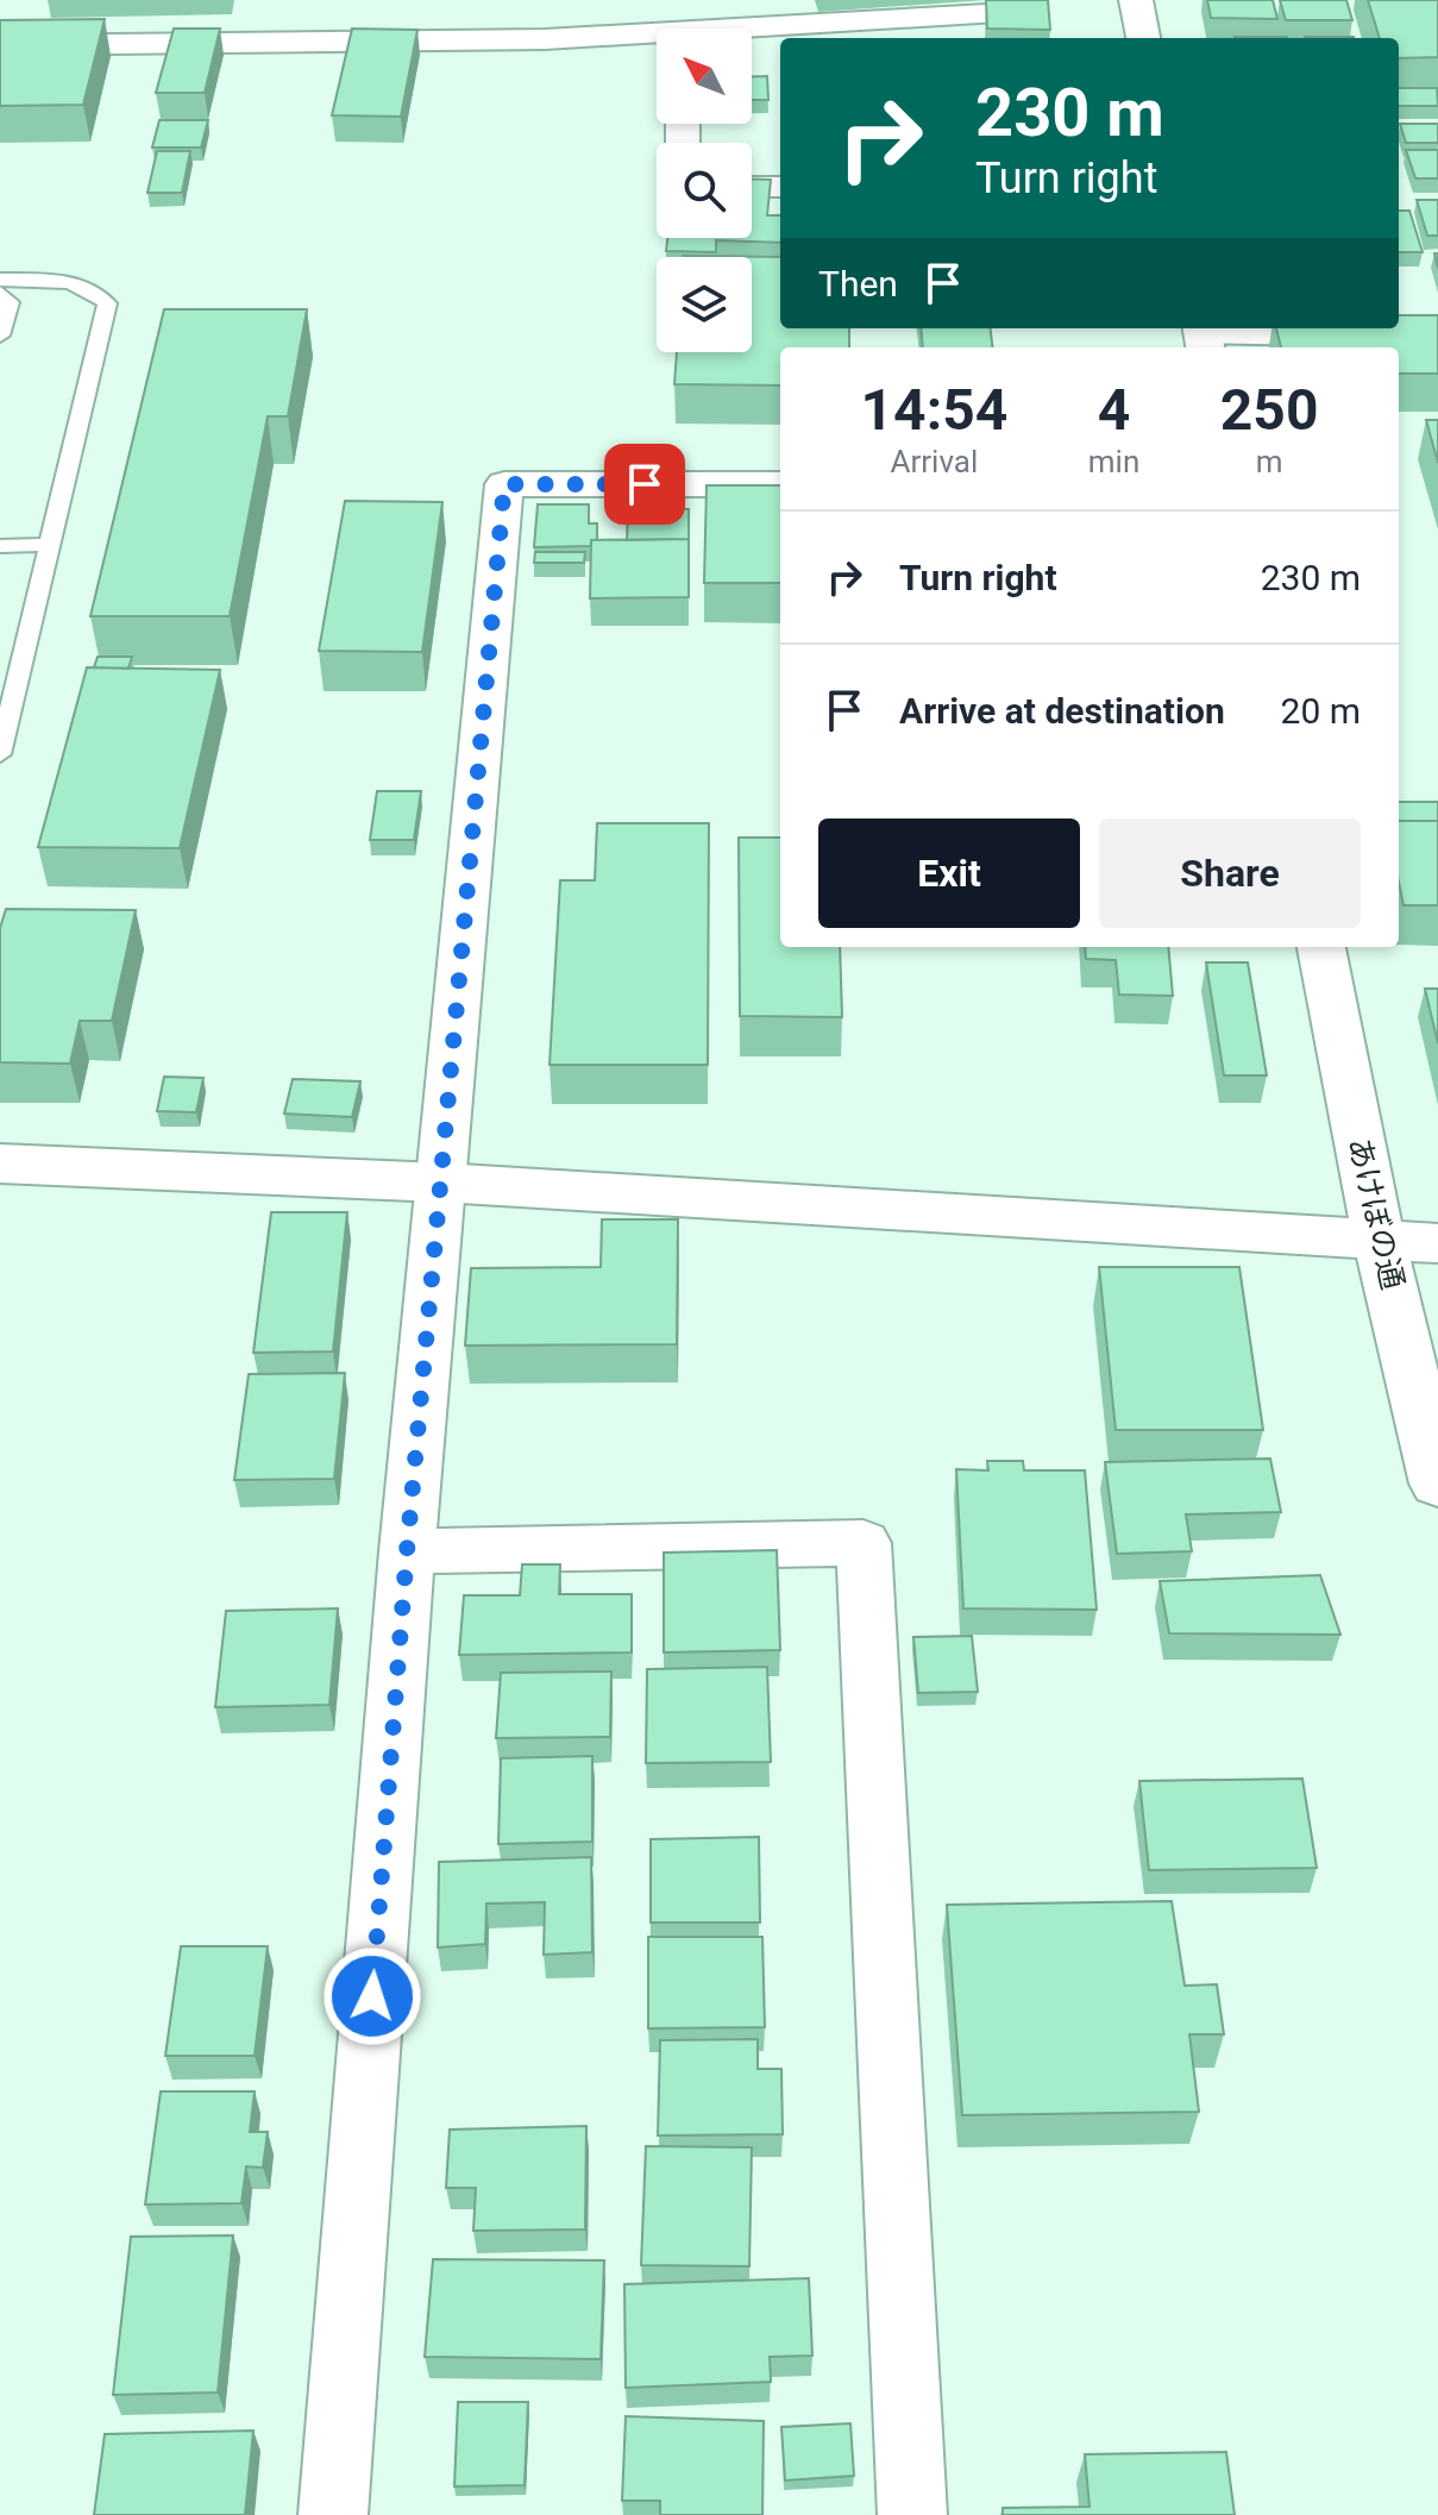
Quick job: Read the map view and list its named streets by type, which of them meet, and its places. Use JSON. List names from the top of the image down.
{
  "streets": {
    "street": ["あけぼの通"]
  },
  "north": "top left",
  "page": {
    "turn": ["230 m", "Turn right"],
    "then": "Then",
    "eta": [
      "14:54",
      "Arrival",
      "4",
      "min",
      "250",
      "m"
    ],
    "list": [
      {
        "name": "Turn right",
        "value": "230 m"
      },
      {
        "name": "Arrive at destination",
        "value": "20 m"
      }
    ],
    "buttons": ["Exit", "Share"]
  }
}
